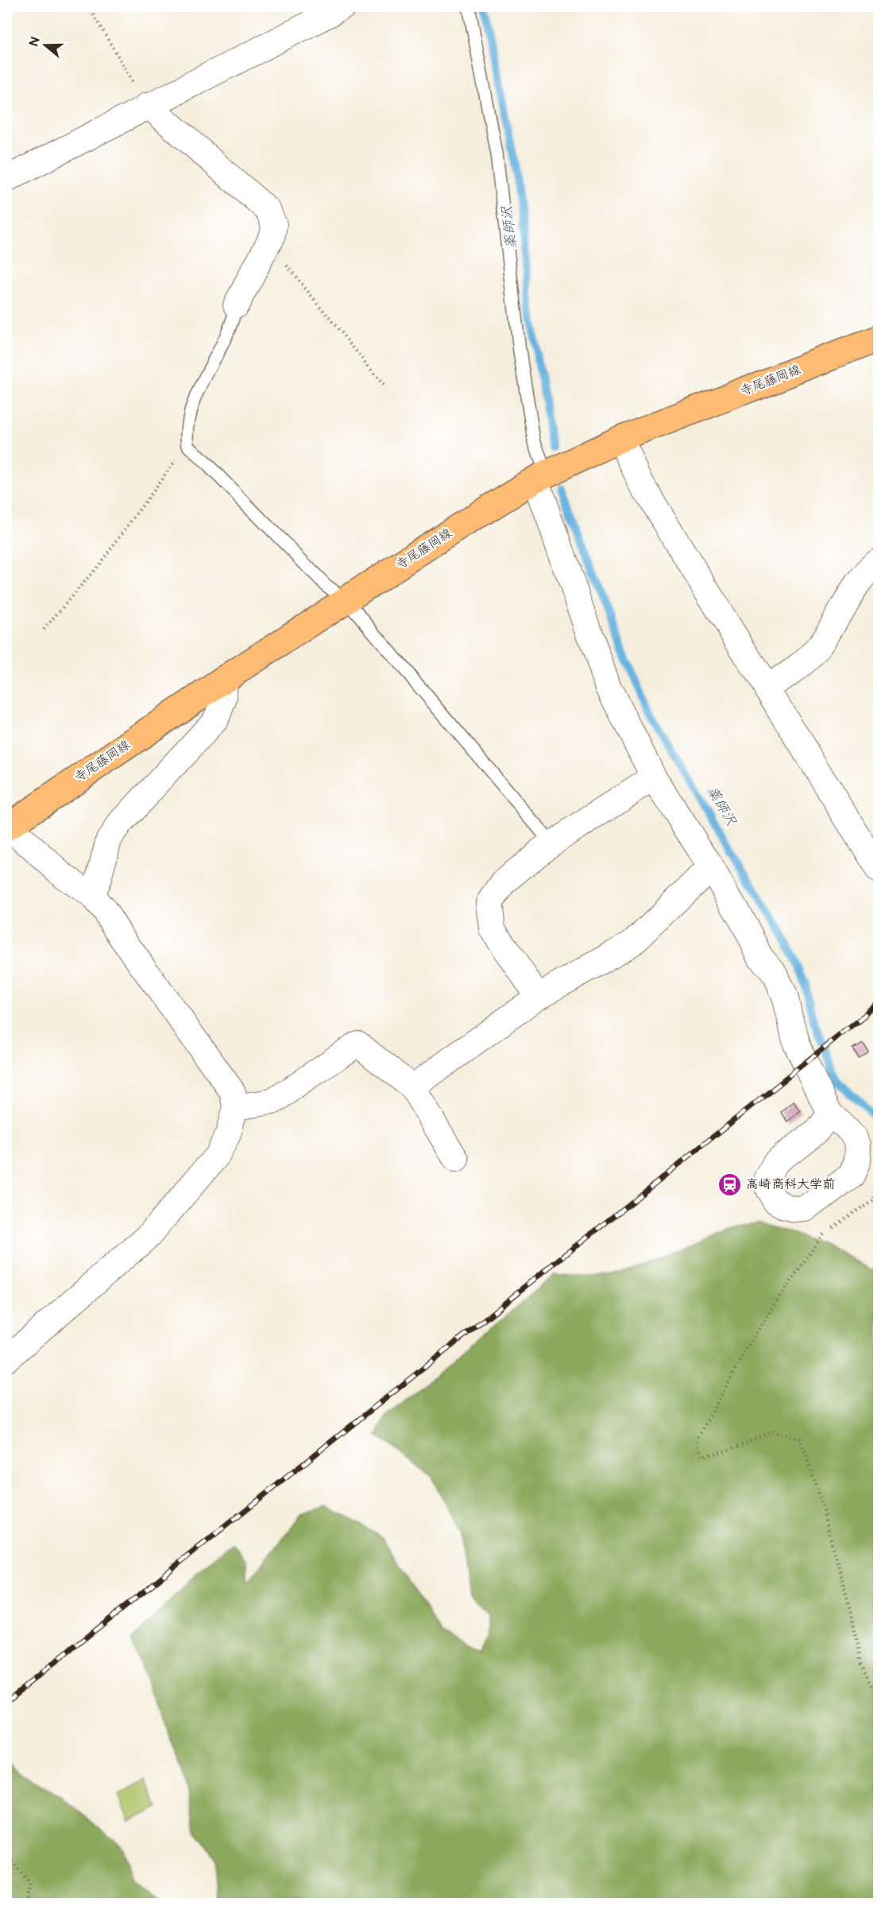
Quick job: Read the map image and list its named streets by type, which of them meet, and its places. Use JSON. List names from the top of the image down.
{
  "streets": {
    "main road": ["寺尾藤岡線"]
  },
  "water": ["薬師沢"],
  "places": {
    "station": ["高崎商科大学前"]
  },
  "north": "left"
}
